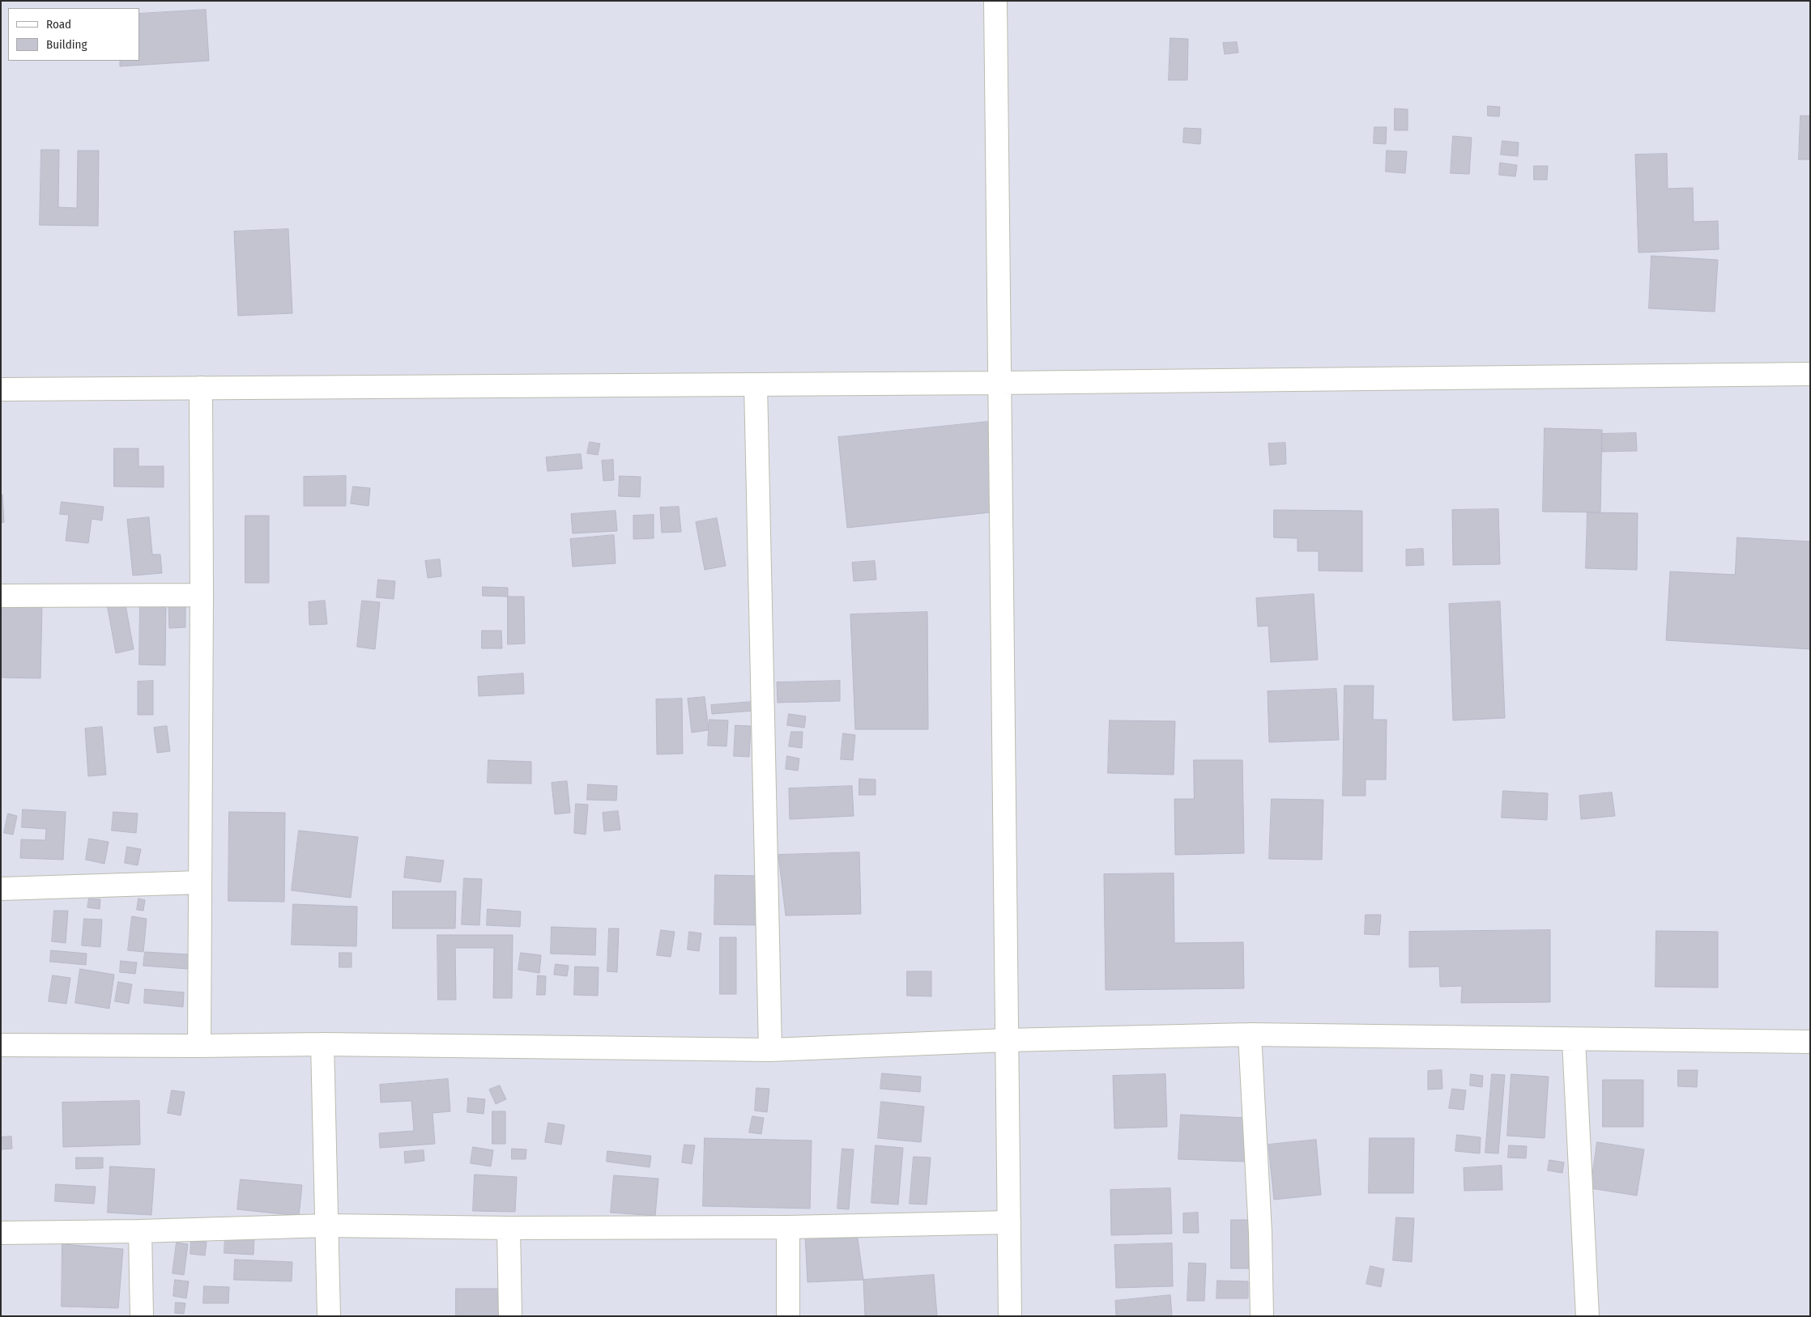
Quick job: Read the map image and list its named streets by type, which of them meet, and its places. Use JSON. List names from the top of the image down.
{
  "legend": ["Road", "Building"]
}
